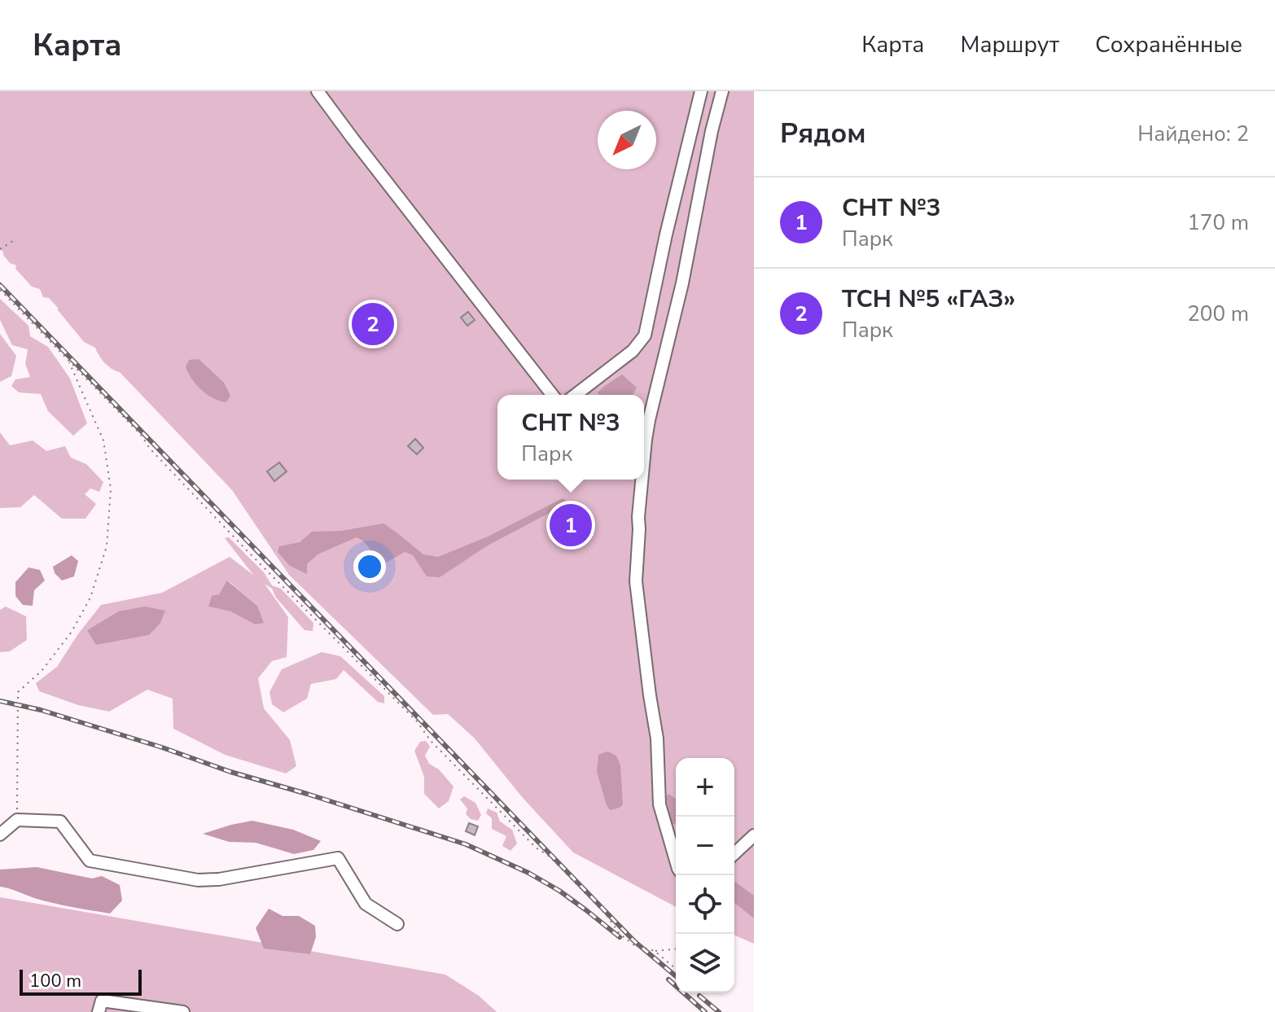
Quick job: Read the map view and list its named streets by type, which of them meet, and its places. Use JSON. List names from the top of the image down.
{
  "scale_bar": "100 m",
  "north": "bottom left",
  "page": {
    "header": "Карта",
    "nav": ["Карта", "Маршрут", "Сохранённые"],
    "heading": ["Рядом", "Найдено: 2"],
    "list": [
      {
        "mark": "1",
        "name": "СНТ №3",
        "note": "Парк",
        "value": "170 m"
      },
      {
        "mark": "2",
        "name": "ТСН №5 «ГАЗ»",
        "note": "Парк",
        "value": "200 m"
      }
    ],
    "pins": ["2", "1"],
    "popup": ["СНТ №3", "Парк"],
    "map_buttons": ["+", "−"],
    "scale": "100 m"
  }
}
